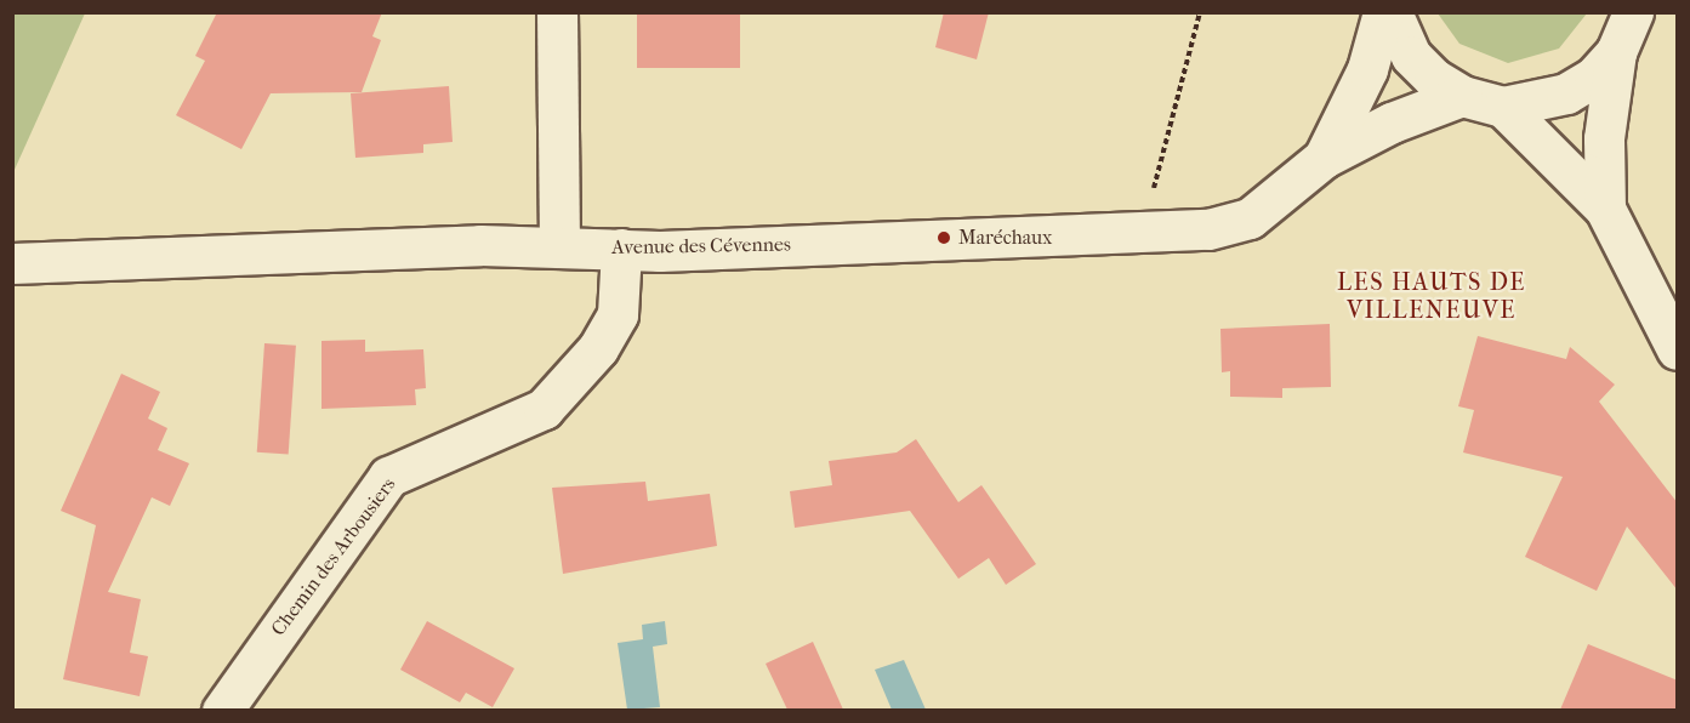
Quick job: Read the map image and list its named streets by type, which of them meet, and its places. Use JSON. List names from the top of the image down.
{
  "streets": {
    "street": ["Avenue des Cévennes", "Chemin des Arbousiers"]
  },
  "crossings": [
    ["Avenue des Cévennes", "Chemin des Arbousiers"]
  ],
  "districts": ["LES HAUTS DE VILLENEUVE"],
  "places": ["Maréchaux"]
}
